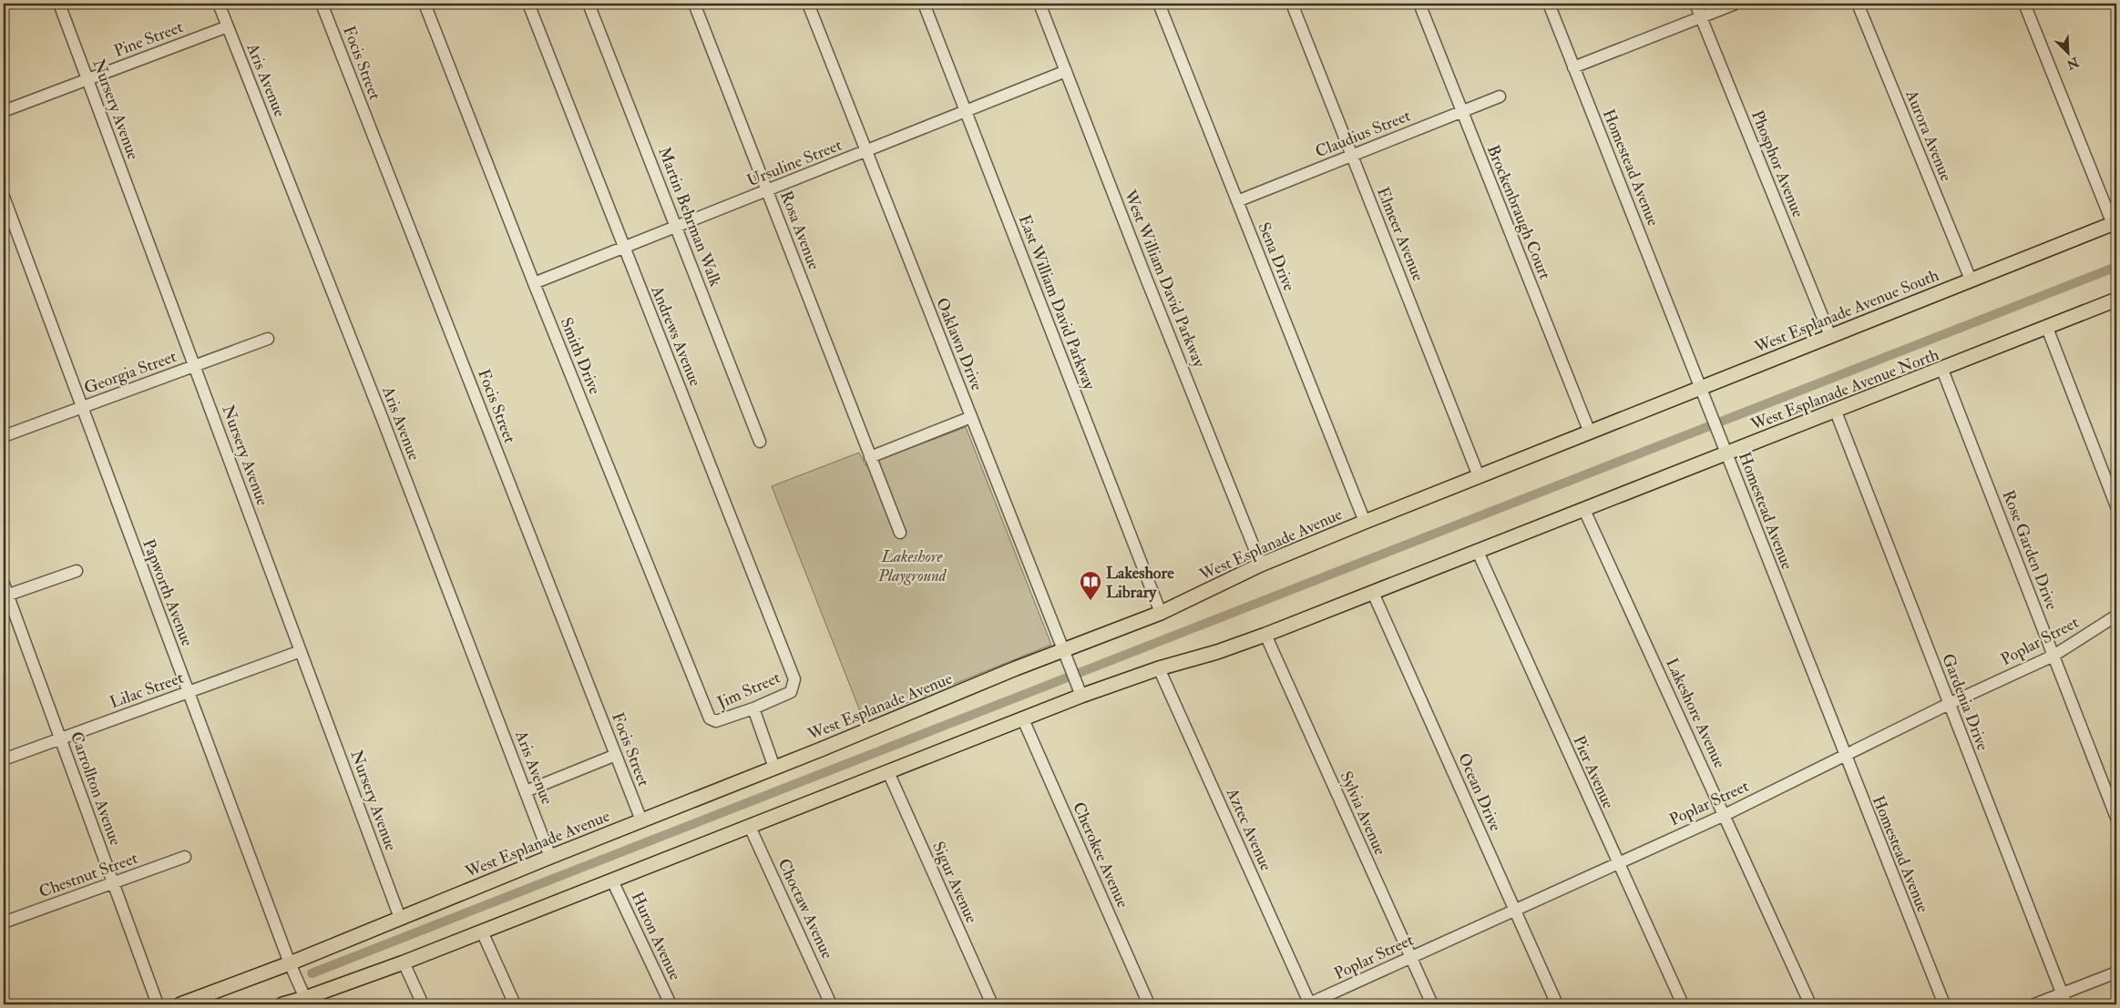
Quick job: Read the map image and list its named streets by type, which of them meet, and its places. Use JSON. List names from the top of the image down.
{
  "streets": {
    "main road": ["West Esplanade Avenue South", "West Esplanade Avenue North", "West Esplanade Avenue"],
    "street": [
      "Pine Street",
      "Focis Street",
      "Aris Avenue",
      "Nursery Avenue",
      "Claudius Street",
      "Aurora Avenue",
      "Ursuline Street",
      "Phosphor Avenue",
      "Homestead Avenue",
      "Brockenbraugh Court",
      "Martin Behrman Walk",
      "Rosa Avenue",
      "Elmeer Avenue",
      "Sena Drive",
      "West William David Parkway",
      "East William David Parkway",
      "Andrews Avenue",
      "Oaklawn Drive",
      "Smith Drive",
      "Georgia Street",
      "Rose Garden Drive",
      "Papworth Avenue",
      "Poplar Street",
      "Lilac Street",
      "Jim Street",
      "Gardenia Drive",
      "Lakeshore Avenue",
      "Pier Avenue",
      "Carrollton Avenue",
      "Ocean Drive",
      "Sylvia Avenue",
      "Aztec Avenue",
      "Cherokee Avenue",
      "Chestnut Street",
      "Sigur Avenue",
      "Choctaw Avenue",
      "Huron Avenue"
    ]
  },
  "crossings": [
    ["Pine Street", "Aris Avenue"],
    ["Pine Street", "Nursery Avenue"],
    ["Focis Street", "West Esplanade Avenue"],
    ["Aris Avenue", "West Esplanade Avenue"],
    ["Nursery Avenue", "Georgia Street"],
    ["Nursery Avenue", "West Esplanade Avenue"],
    ["Nursery Avenue", "Lilac Street"],
    ["Claudius Street", "Brockenbraugh Court"],
    ["Claudius Street", "Elmeer Avenue"],
    ["Claudius Street", "Sena Drive"],
    ["Aurora Avenue", "West Esplanade Avenue South"],
    ["Ursuline Street", "Martin Behrman Walk"],
    ["Ursuline Street", "Rosa Avenue"],
    ["Ursuline Street", "West William David Parkway"],
    ["Ursuline Street", "East William David Parkway"],
    ["Ursuline Street", "Andrews Avenue"],
    ["Ursuline Street", "Oaklawn Drive"],
    ["Ursuline Street", "Smith Drive"],
    ["Phosphor Avenue", "West Esplanade Avenue South"],
    ["Homestead Avenue", "West Esplanade Avenue South"],
    ["Homestead Avenue", "West Esplanade Avenue North"],
    ["Homestead Avenue", "Poplar Street"],
    ["Brockenbraugh Court", "West Esplanade Avenue South"],
    ["Brockenbraugh Court", "West Esplanade Avenue"],
    ["Elmeer Avenue", "West Esplanade Avenue"],
    ["Sena Drive", "West Esplanade Avenue"],
    ["West William David Parkway", "West Esplanade Avenue"],
    ["East William David Parkway", "West Esplanade Avenue"],
    ["West Esplanade Avenue South", "West Esplanade Avenue"],
    ["Andrews Avenue", "Jim Street"],
    ["Oaklawn Drive", "West Esplanade Avenue"],
    ["Smith Drive", "Jim Street"],
    ["Georgia Street", "Papworth Avenue"],
    ["West Esplanade Avenue North", "Rose Garden Drive"],
    ["West Esplanade Avenue North", "Gardenia Drive"],
    ["West Esplanade Avenue North", "Lakeshore Avenue"],
    ["West Esplanade Avenue", "Papworth Avenue"],
    ["Rose Garden Drive", "Poplar Street"],
    ["Papworth Avenue", "Lilac Street"],
    ["Poplar Street", "Gardenia Drive"],
    ["Poplar Street", "Lakeshore Avenue"],
    ["Poplar Street", "Pier Avenue"],
    ["Poplar Street", "Ocean Drive"],
    ["Poplar Street", "Sylvia Avenue"],
    ["Poplar Street", "Aztec Avenue"],
    ["Lilac Street", "Carrollton Avenue"],
    ["Carrollton Avenue", "Chestnut Street"]
  ],
  "parks": ["Lakeshore Playground"],
  "places": {
    "library": ["Lakeshore Library"]
  },
  "north": "bottom right"
}
